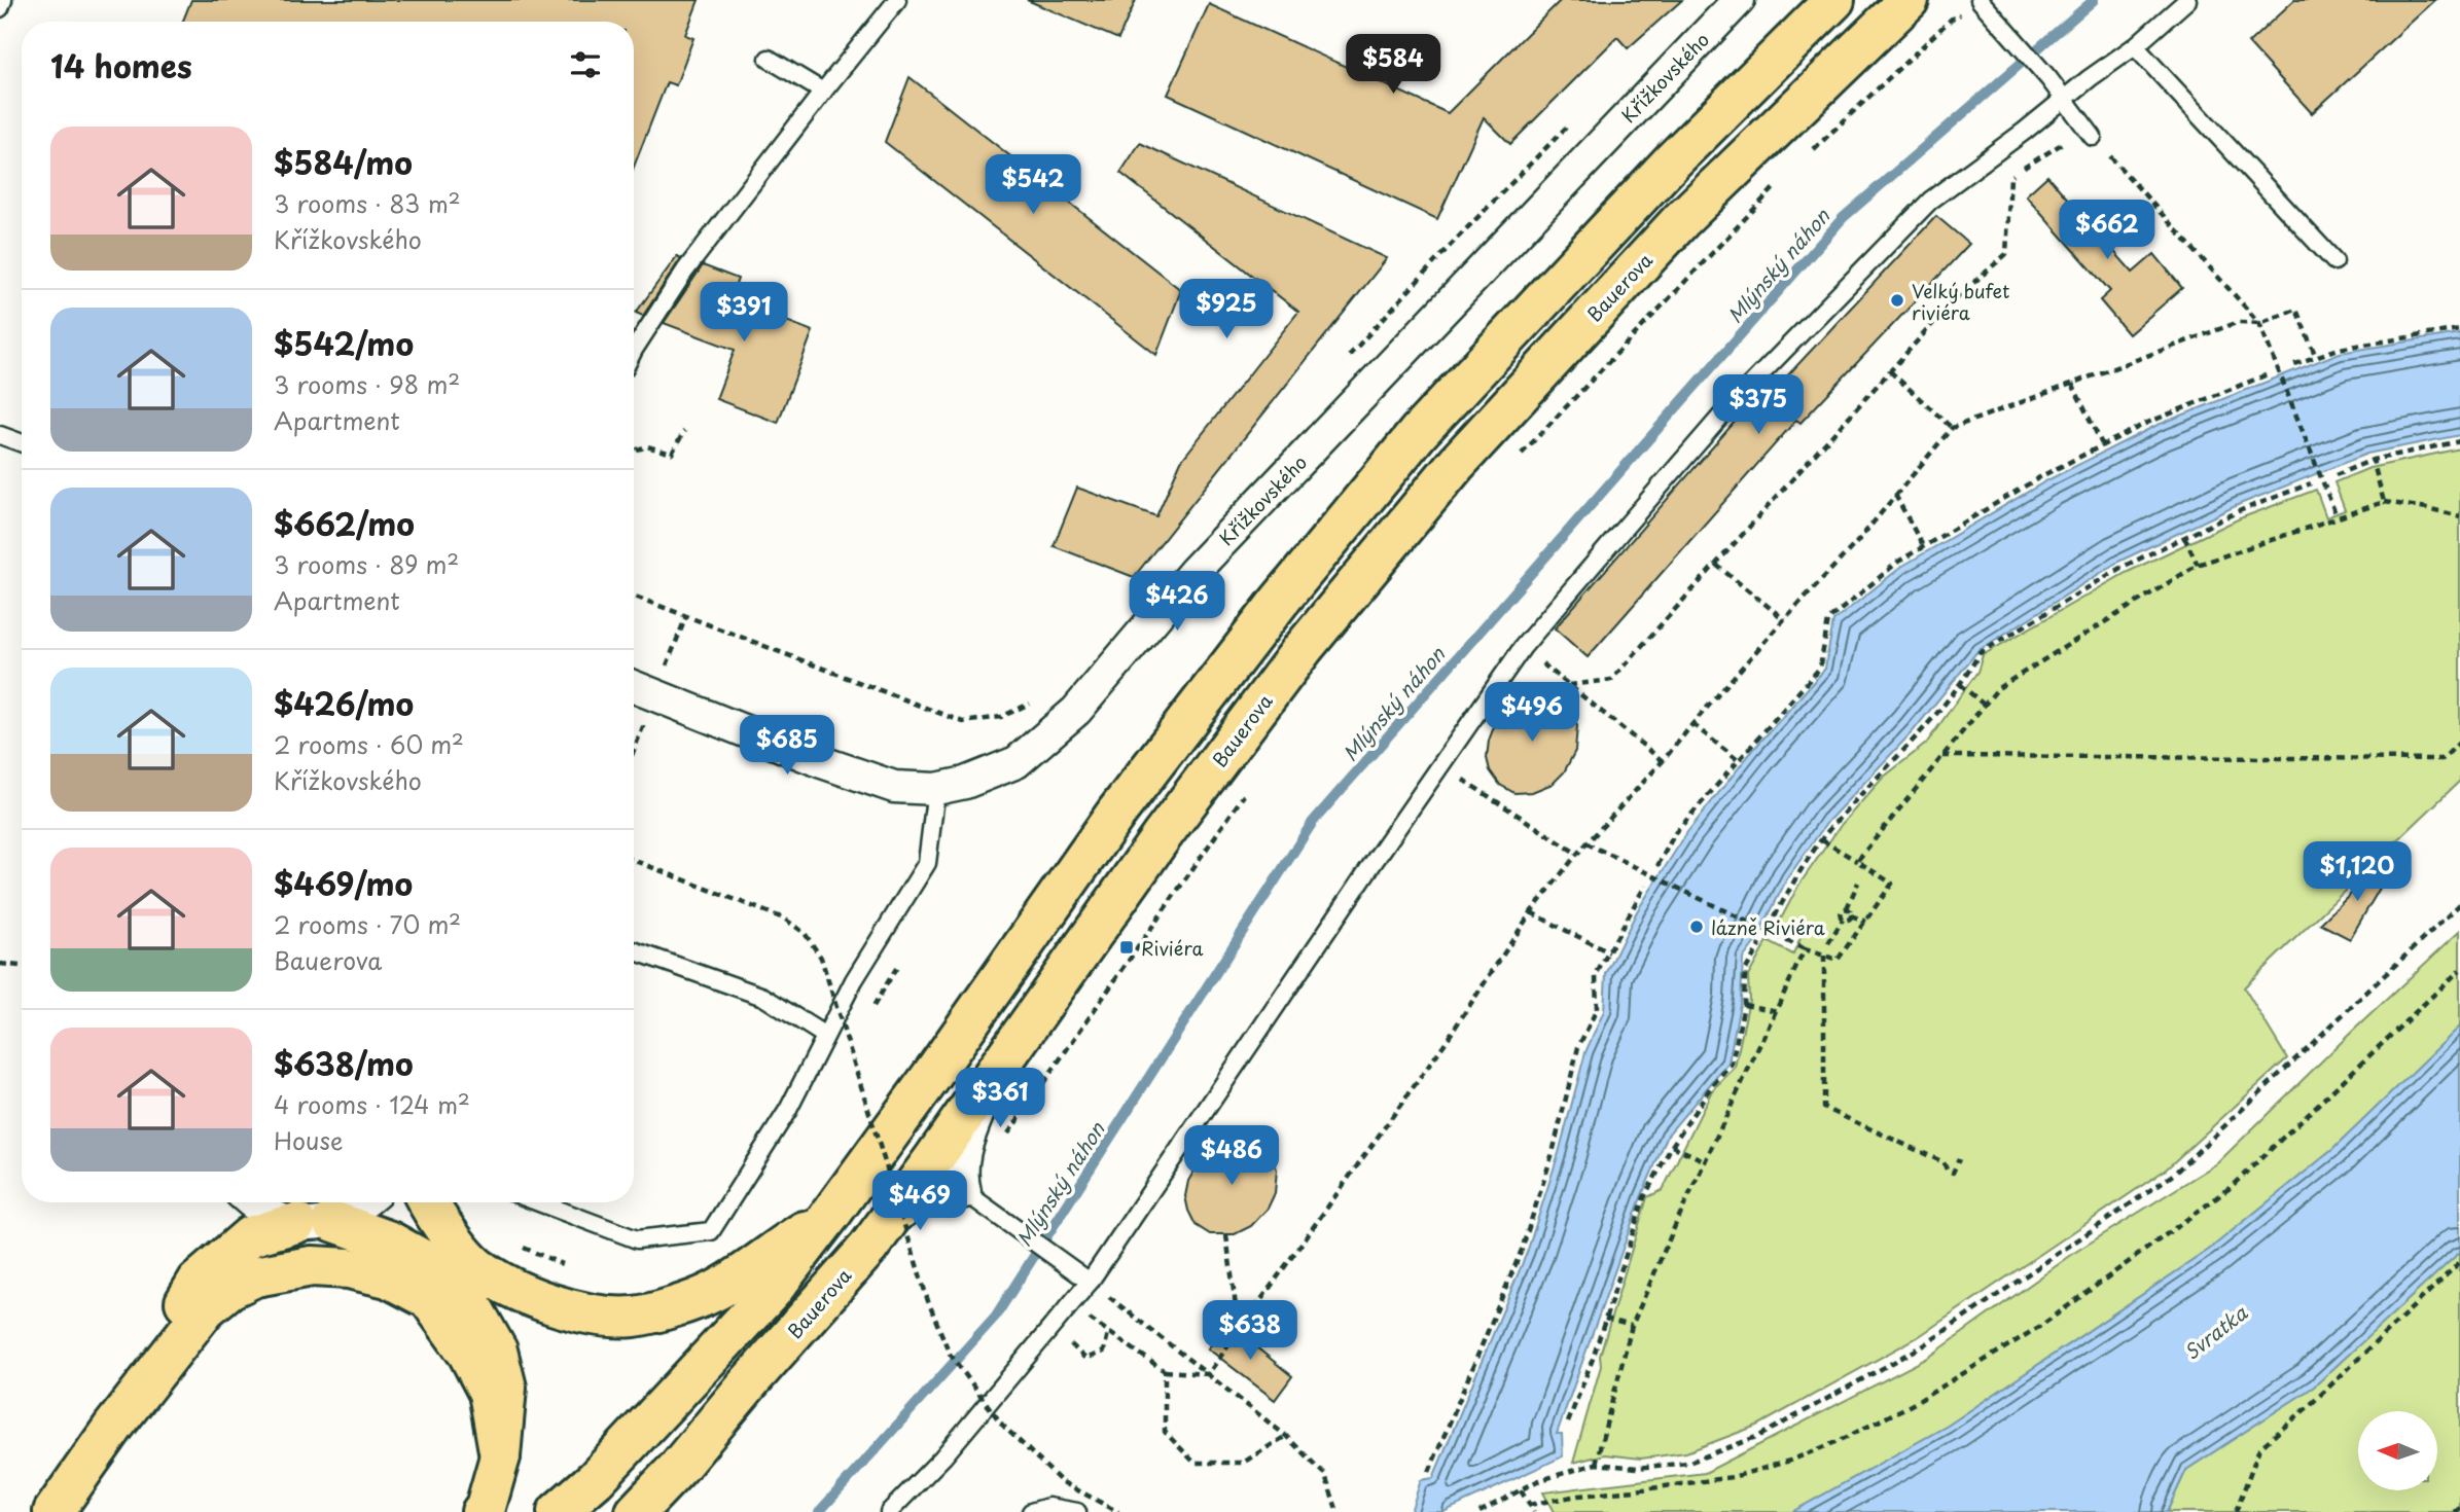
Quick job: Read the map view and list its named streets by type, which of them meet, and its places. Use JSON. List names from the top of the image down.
{
  "streets": {
    "highway": ["Bauerova"],
    "street": ["Křížkovského"]
  },
  "water": ["Mlýnský náhon", "Svratka"],
  "places": {
    "other": ["Velký bufet riviéra", "lázně Riviéra"],
    "transit": ["Riviéra"]
  },
  "north": "left",
  "page": {
    "heading": "14 homes",
    "price": [
      "$584",
      "$542",
      "$662",
      "$925",
      "$391",
      "$375",
      "$426",
      "$496",
      "$685",
      "$1,120",
      "$361",
      "$486",
      "$469",
      "$638"
    ],
    "list": [
      {
        "name": "$584/mo",
        "note": "3 rooms · 83 m² · Křížkovského"
      },
      {
        "name": "$542/mo",
        "note": "3 rooms · 98 m² · Apartment"
      },
      {
        "name": "$662/mo",
        "note": "3 rooms · 89 m² · Apartment"
      },
      {
        "name": "$426/mo",
        "note": "2 rooms · 60 m² · Křížkovského"
      },
      {
        "name": "$469/mo",
        "note": "2 rooms · 70 m² · Bauerova"
      },
      {
        "name": "$638/mo",
        "note": "4 rooms · 124 m² · House"
      }
    ]
  }
}
